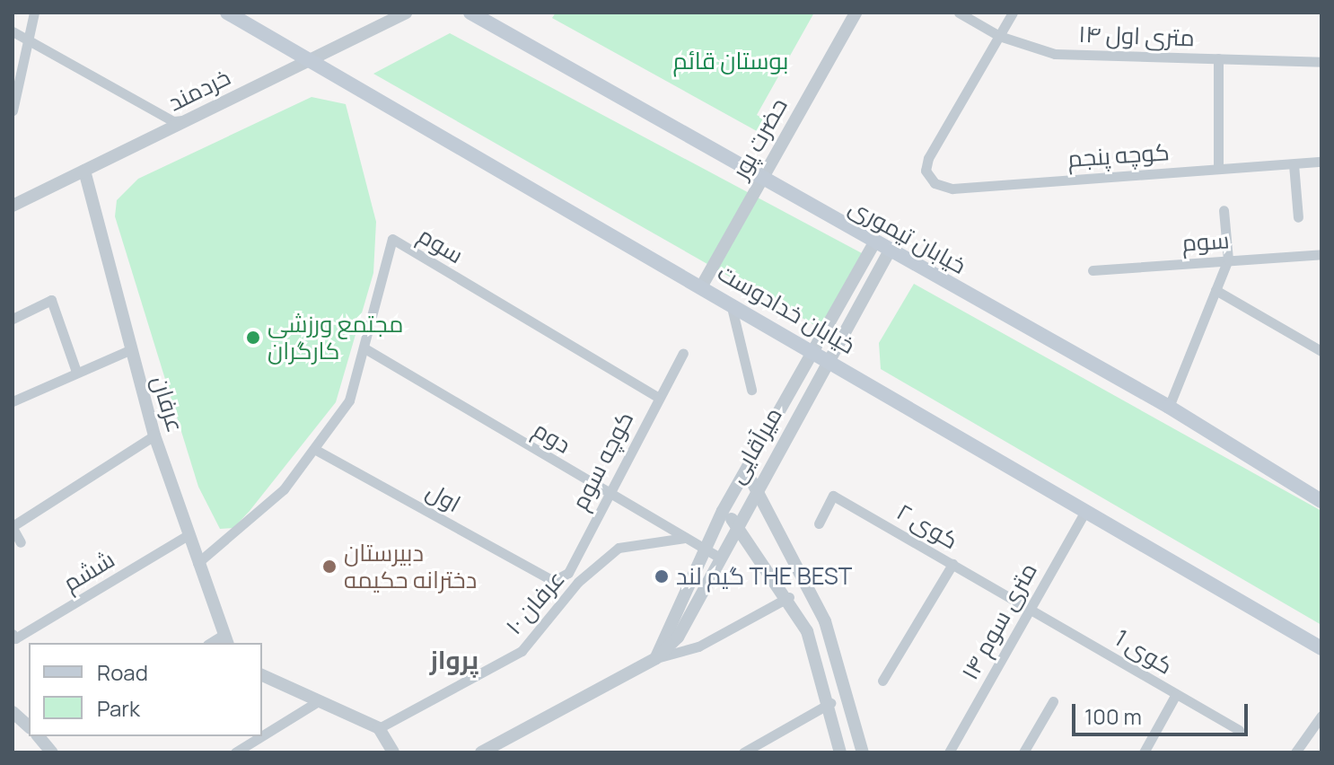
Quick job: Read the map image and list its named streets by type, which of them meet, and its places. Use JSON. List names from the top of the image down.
{
  "streets": {
    "main road": ["خیابان تیموری", "خیابان خدادوست"],
    "street": [
      "۱۴ متری اول",
      "خردمند",
      "حضرت پور",
      "کوچه پنجم",
      "سوم",
      "عرفان",
      "دوم",
      "میرآقایی",
      "کوچه سوم",
      "اول",
      "کوی ۲",
      "ششم",
      "عرفان ۱۰",
      "۱۴ متری سوم",
      "کوی 1"
    ]
  },
  "crossings": [
    ["۱۴ متری اول", "کوچه پنجم"],
    ["خردمند", "خیابان خدادوست"],
    ["خردمند", "عرفان"],
    ["حضرت پور", "خیابان تیموری"],
    ["حضرت پور", "خیابان خدادوست"],
    ["خیابان تیموری", "میرآقایی"],
    ["سوم", "عرفان"],
    ["سوم", "دوم"],
    ["سوم", "کوچه سوم"],
    ["سوم", "اول"],
    ["خیابان خدادوست", "میرآقایی"],
    ["خیابان خدادوست", "۱۴ متری سوم"],
    ["عرفان", "ششم"],
    ["دوم", "میرآقایی"],
    ["دوم", "کوچه سوم"],
    ["دوم", "عرفان ۱۰"],
    ["کوچه سوم", "اول"],
    ["کوی ۲", "۱۴ متری سوم"],
    ["کوی ۲", "کوی 1"],
    ["۱۴ متری سوم", "کوی 1"]
  ],
  "districts": ["پرواز"],
  "parks": ["بوستان قائم"],
  "places": ["مجتمع ورزشی کارگران", "دبیرستان دخترانه حکیمه", "گیم لند THE BEST"],
  "legend": ["Road", "Park"],
  "scale_bar": "100 m"
}
